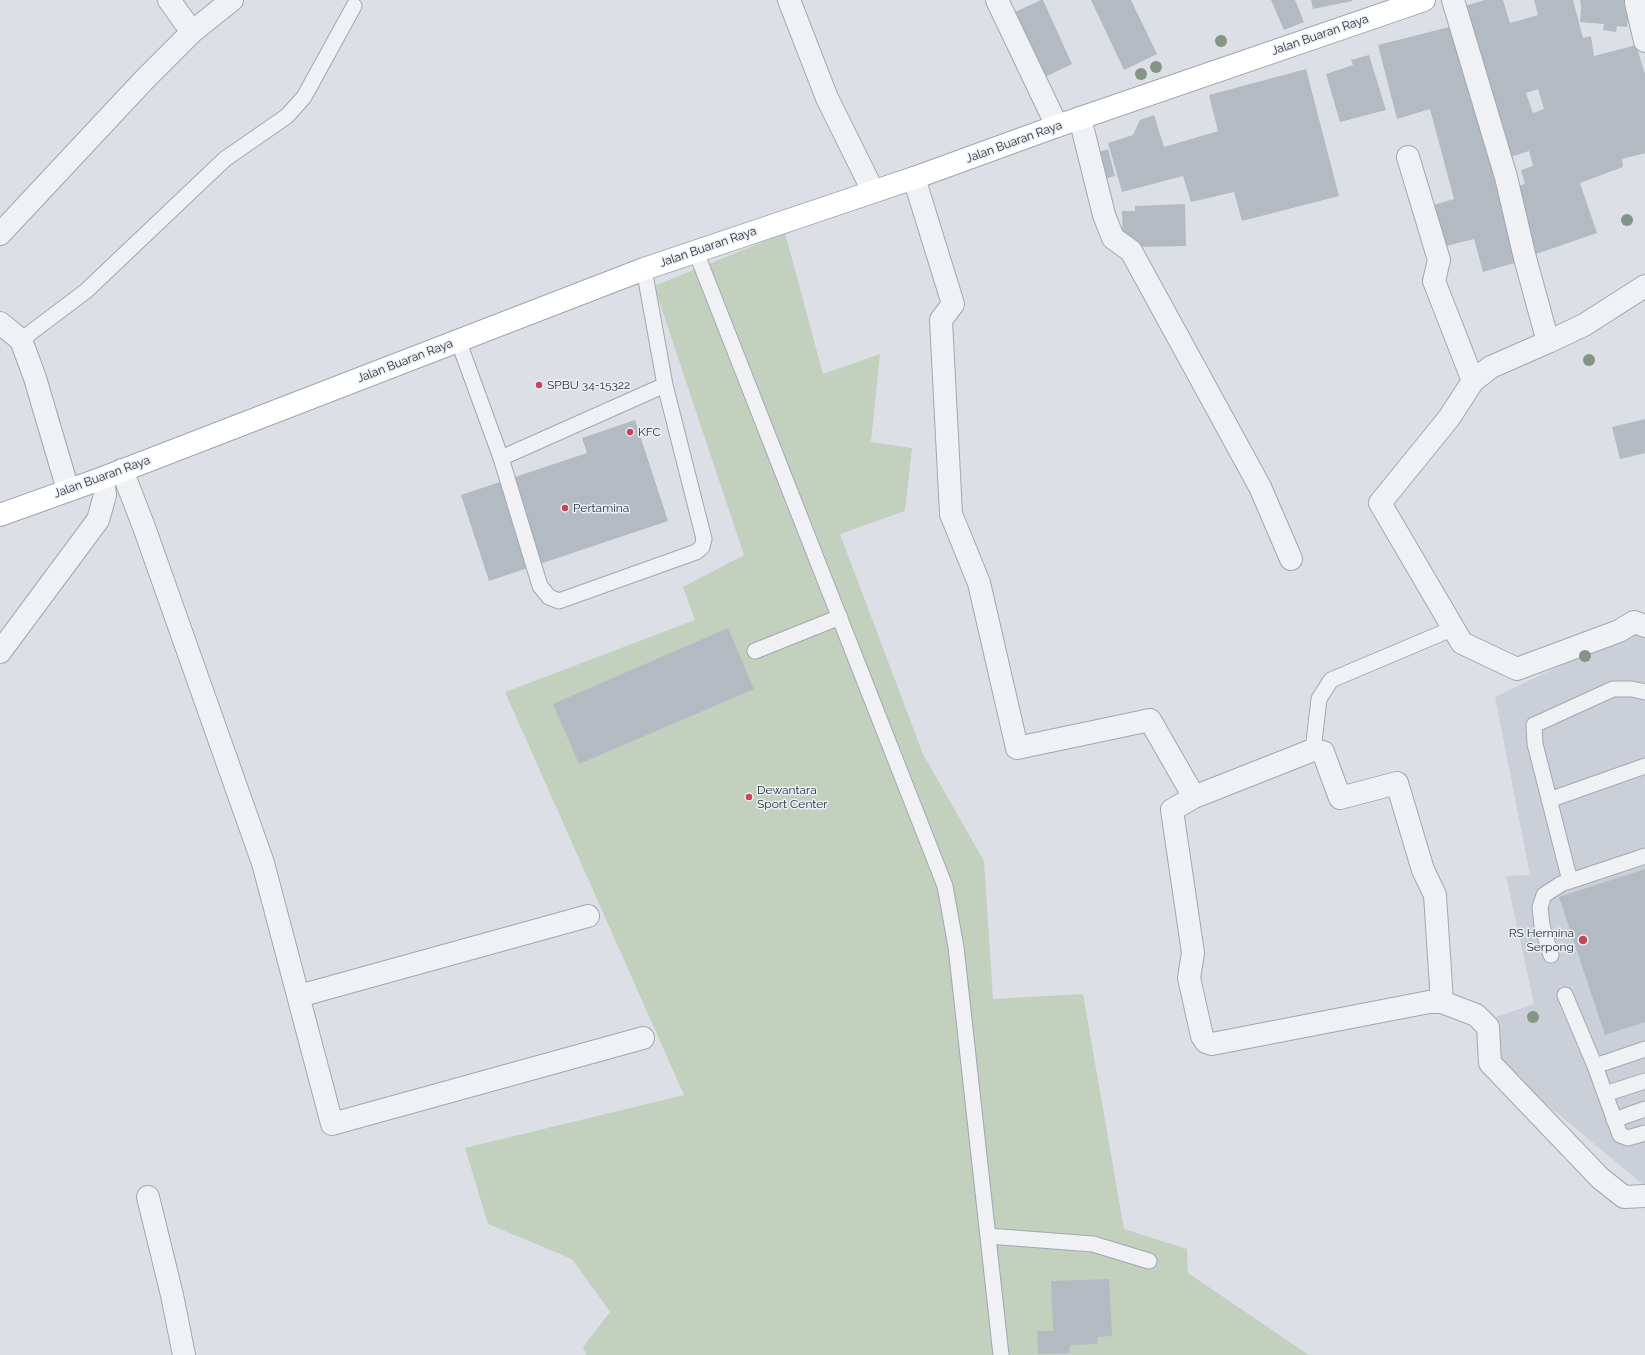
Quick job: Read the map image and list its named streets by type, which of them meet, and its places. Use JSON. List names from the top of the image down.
{
  "streets": {
    "main road": ["Jalan Buaran Raya"]
  },
  "places": [
    "SPBU 34-15322",
    "KFC",
    "Pertamina",
    "Dewantara Sport Center",
    "RS Hermina Serpong"
  ]
}
